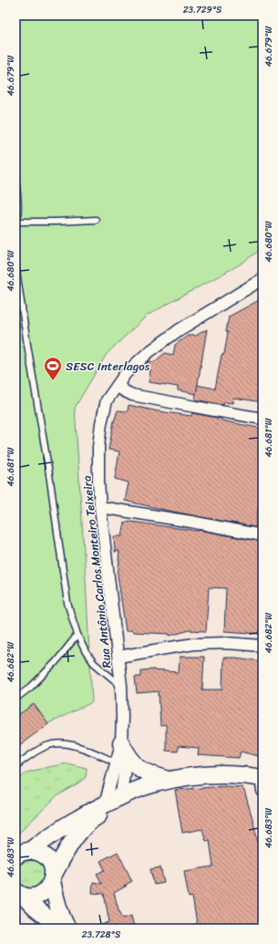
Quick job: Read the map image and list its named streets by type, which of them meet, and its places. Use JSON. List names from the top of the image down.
{
  "streets": {
    "street": ["Rua Antônio Carlos Monteiro Teixeira"]
  },
  "places": {
    "sports": ["SESC Interlagos"]
  },
  "coordinates": [
    "23.729°S",
    "46.679°W",
    "46.680°W",
    "46.681°W",
    "46.682°W",
    "46.683°W",
    "23.728°S"
  ]
}
